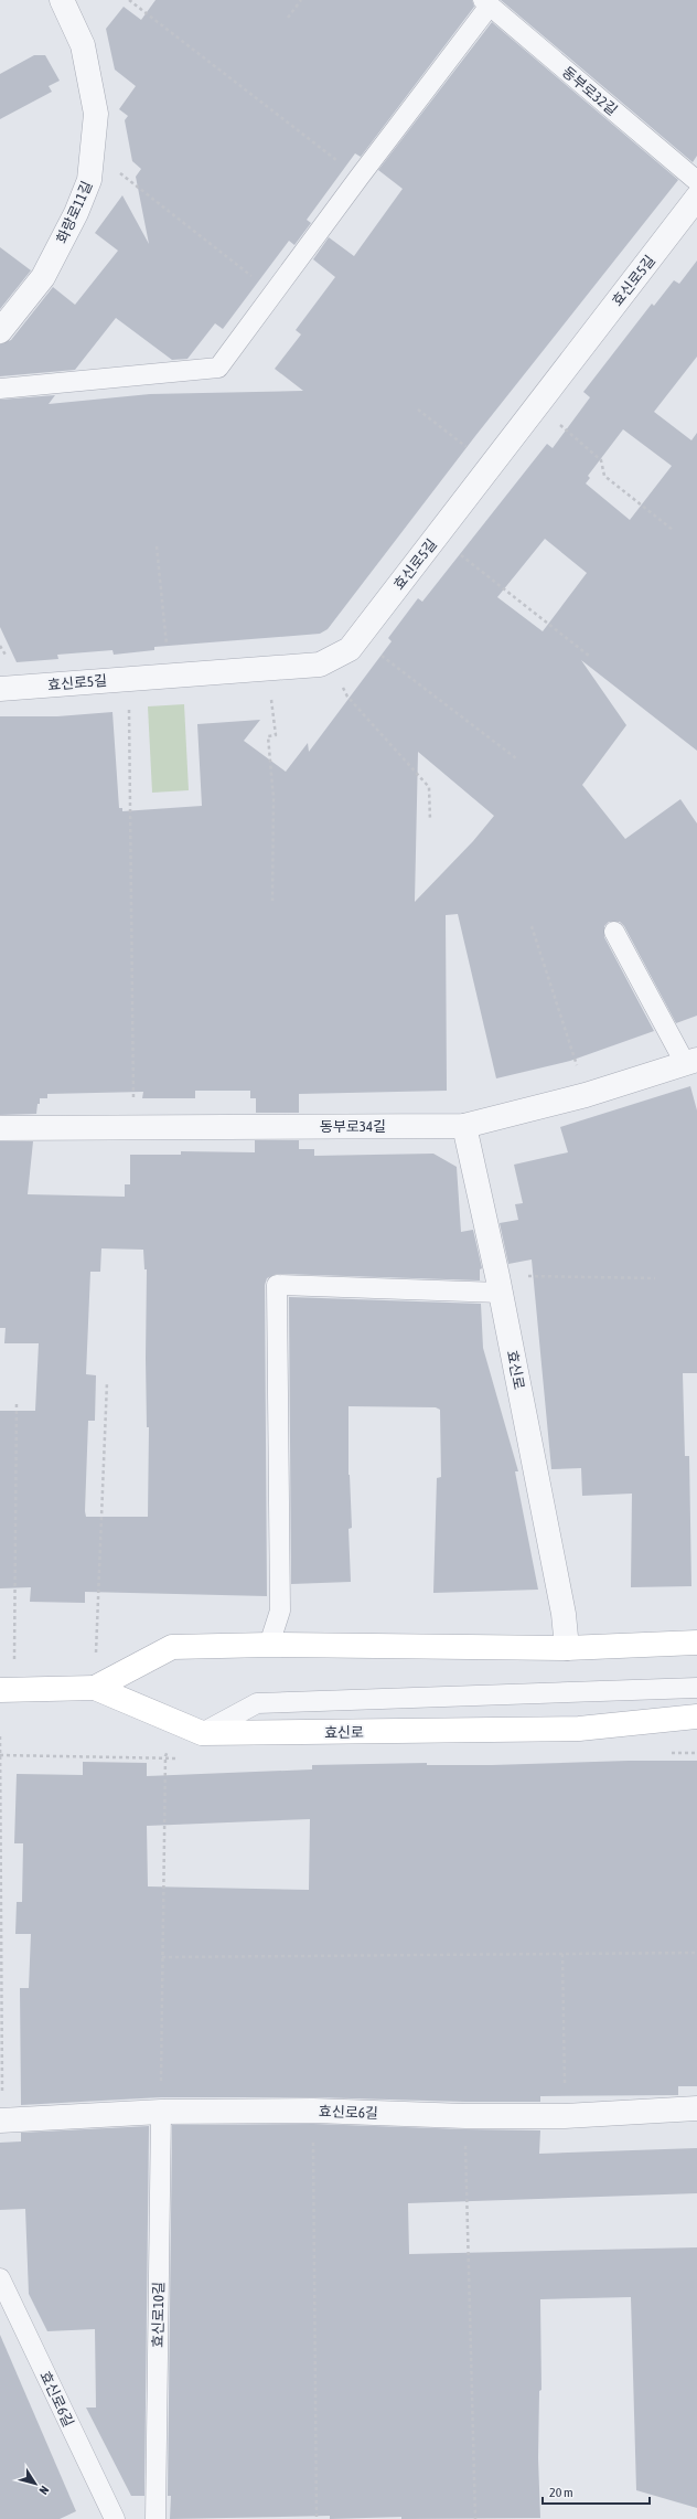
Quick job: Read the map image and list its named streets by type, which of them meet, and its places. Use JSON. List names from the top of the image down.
{
  "streets": {
    "main road": ["효신로"],
    "street": [
      "화랑로11길",
      "효신로5길",
      "동부로34길",
      "효신로6길"
    ],
    "lane": ["동부로32길", "효신로10길"]
  },
  "crossings": [
    ["동부로34길", "효신로"],
    ["효신로6길", "효신로10길"]
  ],
  "scale_bar": "20 m",
  "north": "bottom right"
}
